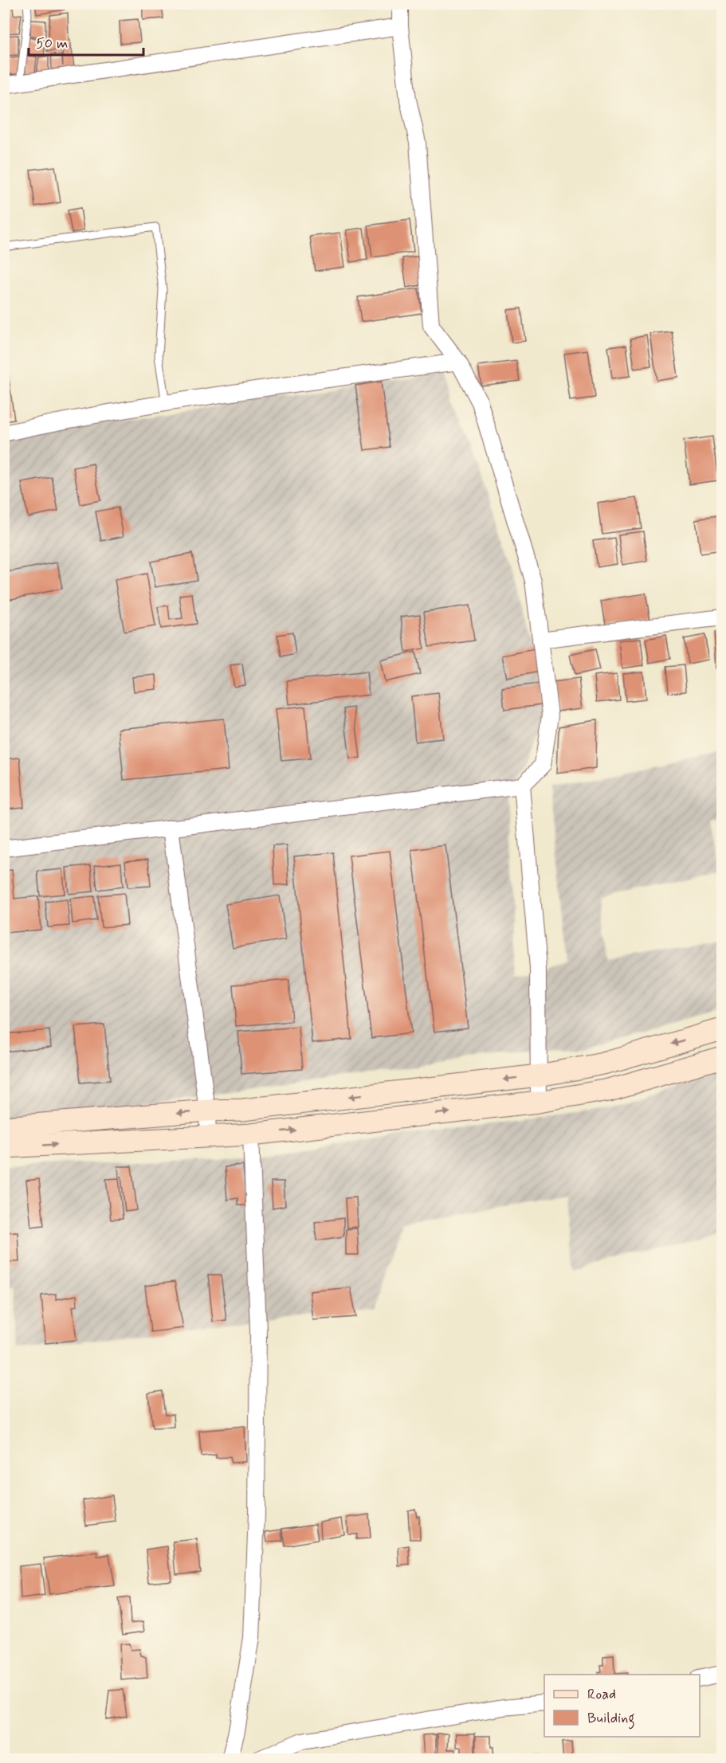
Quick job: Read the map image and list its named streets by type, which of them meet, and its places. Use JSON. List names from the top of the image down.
{
  "legend": ["Road", "Building"],
  "scale_bar": "50 m"
}
